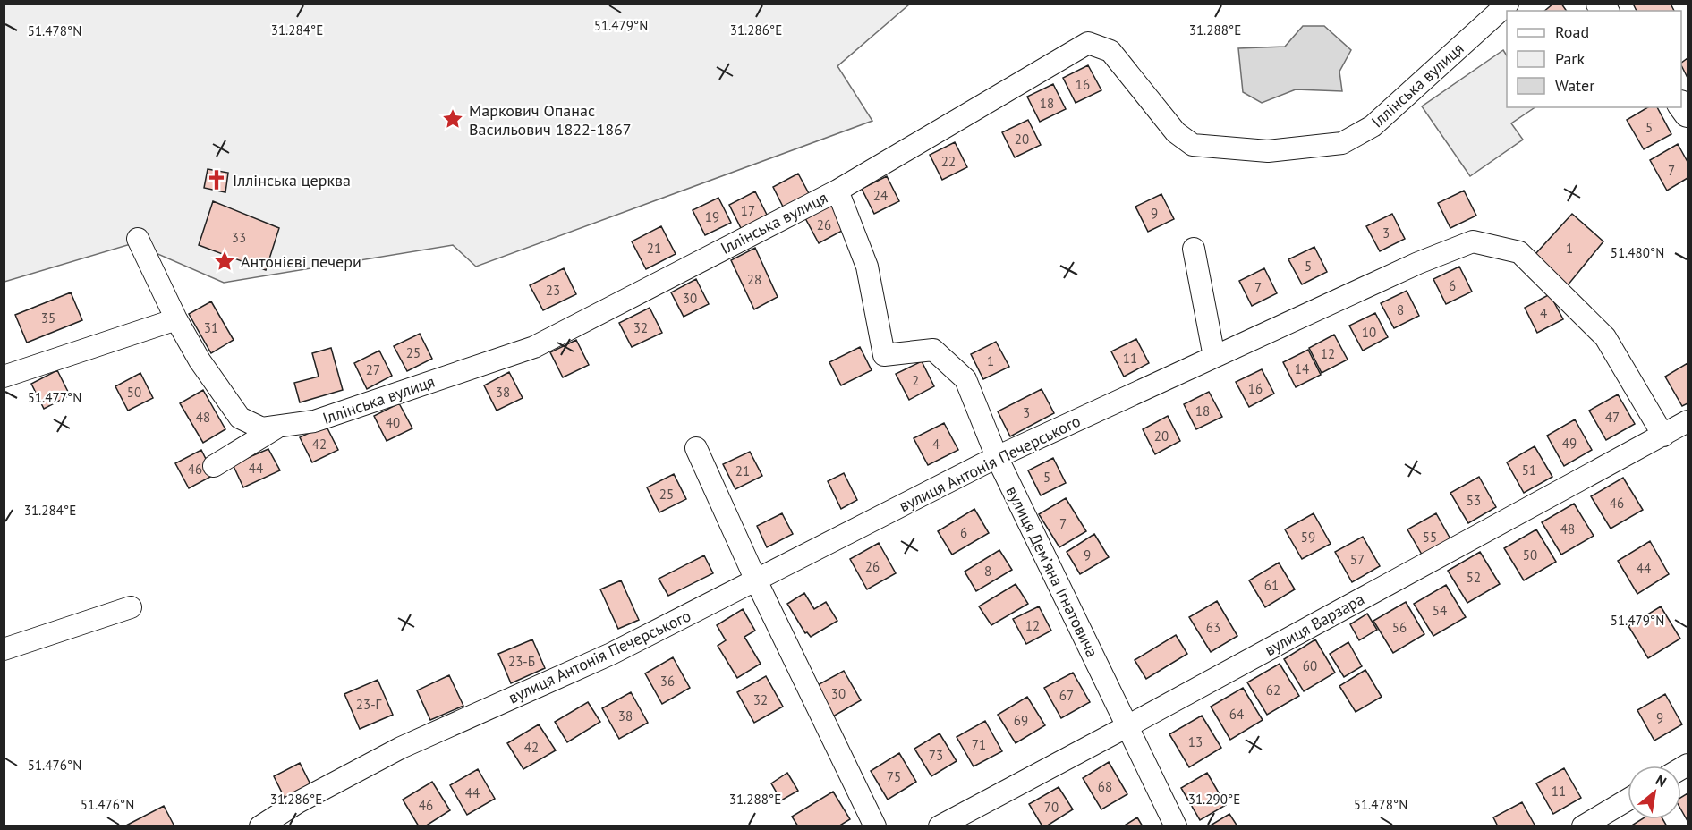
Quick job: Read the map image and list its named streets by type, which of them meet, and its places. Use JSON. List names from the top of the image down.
{
  "streets": {
    "street": [
      "Іллінська вулиця",
      "вулиця Антонія Печерського",
      "вулиця Демʼяна Ігнатовича",
      "вулиця Варзара"
    ]
  },
  "crossings": [
    ["Іллінська вулиця", "вулиця Демʼяна Ігнатовича"],
    ["вулиця Антонія Печерського", "вулиця Демʼяна Ігнатовича"],
    ["вулиця Антонія Печерського", "вулиця Варзара"],
    ["вулиця Демʼяна Ігнатовича", "вулиця Варзара"]
  ],
  "places": {
    "place": ["Маркович Опанас Васильович 1822-1867", "Антонієві печери"],
    "church": ["Іллінська церква"]
  },
  "house_numbers": [
    "16",
    "18",
    "5",
    "20",
    "22",
    "7",
    "24",
    "17",
    "9",
    "19",
    "26",
    "3",
    "33",
    "21",
    "1",
    "5",
    "28",
    "6",
    "7",
    "23",
    "30",
    "8",
    "4",
    "35",
    "31",
    "32",
    "10",
    "25",
    "12",
    "11",
    "1",
    "14",
    "27",
    "2",
    "16",
    "50",
    "38",
    "18",
    "3",
    "48",
    "47",
    "40",
    "20",
    "49",
    "42",
    "4",
    "44",
    "46",
    "51",
    "21",
    "5",
    "25",
    "53",
    "46",
    "7",
    "48",
    "6",
    "59",
    "55",
    "9",
    "50",
    "57",
    "26",
    "44",
    "8",
    "52",
    "61",
    "54",
    "12",
    "63",
    "56",
    "23-Б",
    "60",
    "36",
    "62",
    "30",
    "67",
    "32",
    "23-Г",
    "64",
    "38",
    "9",
    "69",
    "13",
    "71",
    "42",
    "73",
    "75",
    "68",
    "11",
    "44",
    "46",
    "70"
  ],
  "legend": ["Road", "Park", "Water"],
  "north": "top right",
  "coordinates": [
    "51.479°N",
    "31.284°E",
    "31.286°E",
    "31.288°E",
    "51.478°N",
    "51.480°N",
    "51.477°N",
    "51.476°N",
    "31.290°E"
  ]
}
